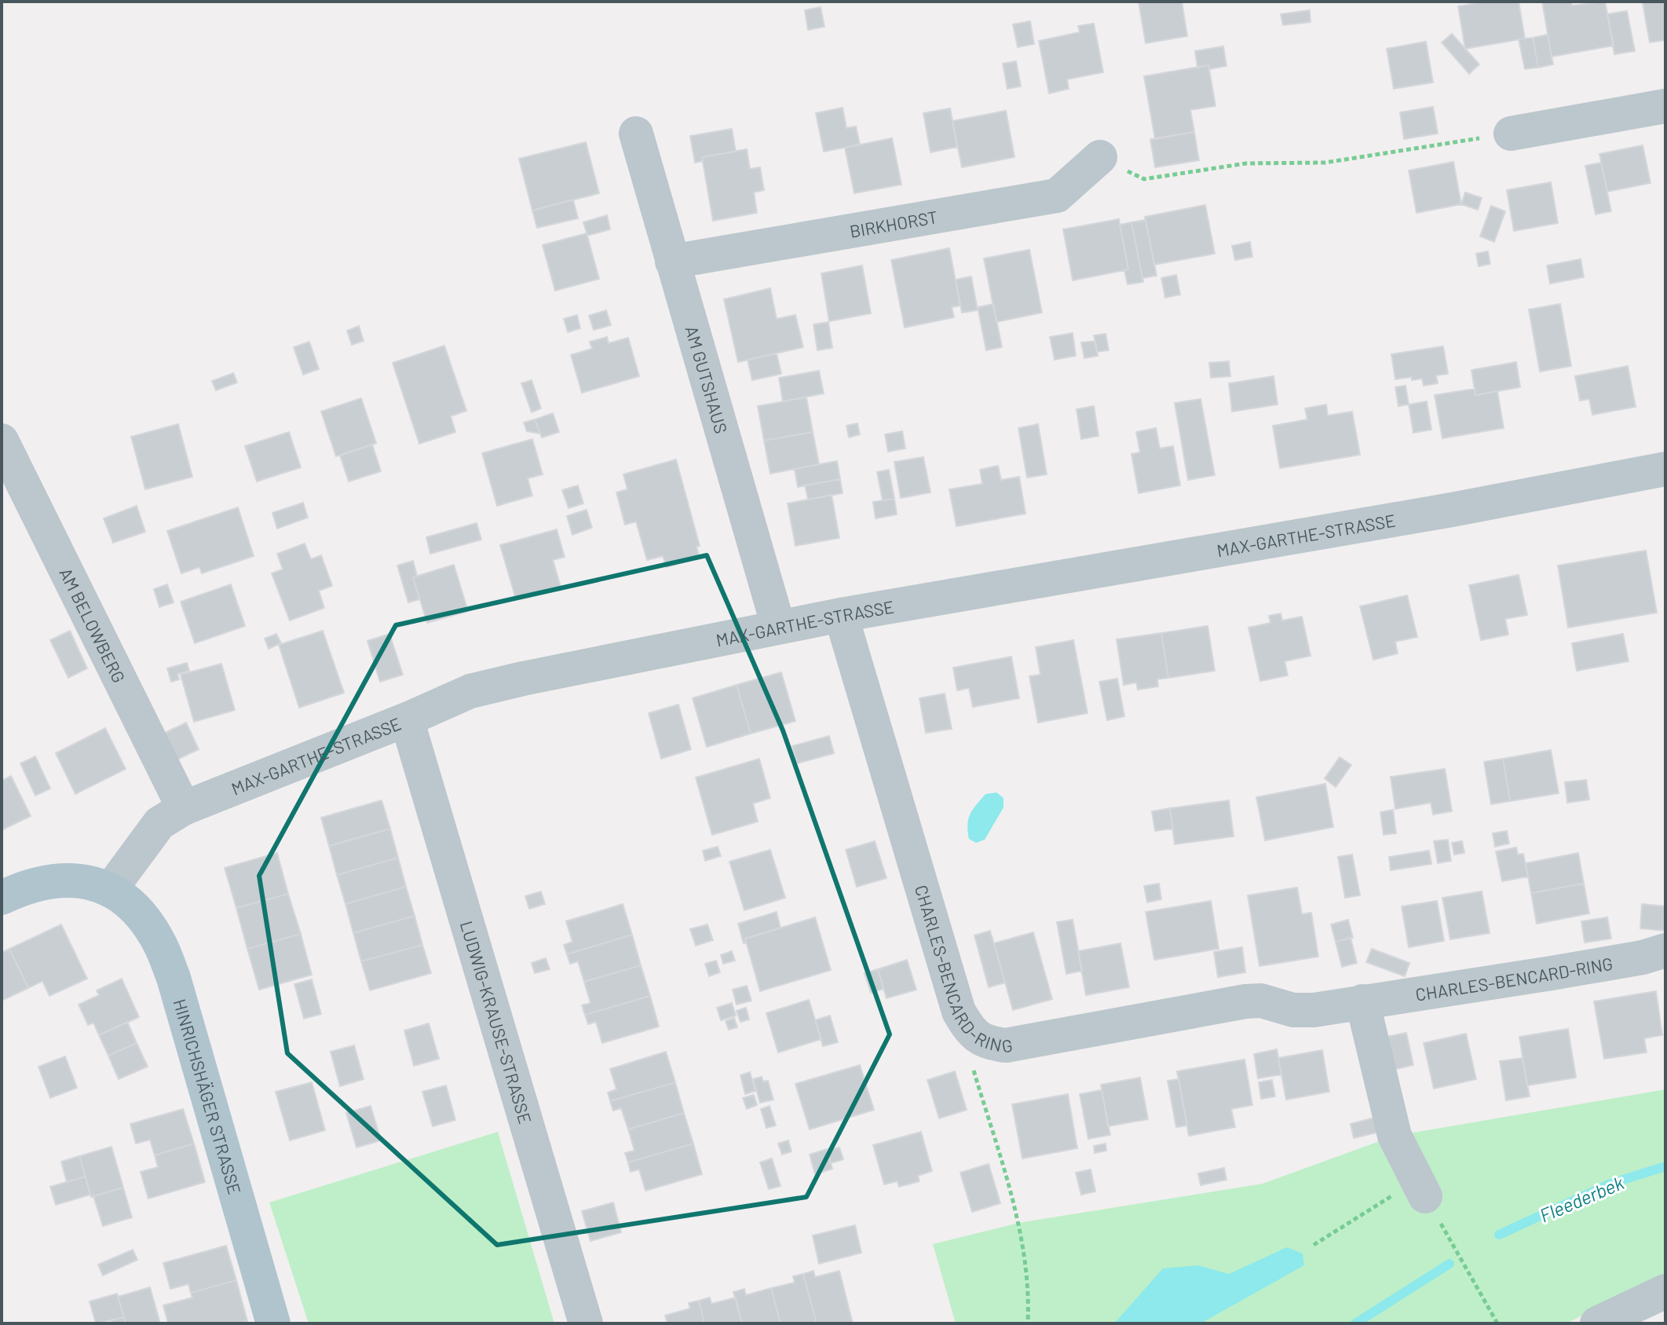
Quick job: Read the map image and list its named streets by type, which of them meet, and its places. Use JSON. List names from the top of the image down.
{
  "streets": {
    "main road": ["HINRICHSHÄGER STRASSE"],
    "street": [
      "BIRKHORST",
      "AM GUTSHAUS",
      "MAX-GARTHE-STRASSE",
      "AM BELOWBERG",
      "CHARLES-BENCARD-RING",
      "LUDWIG-KRAUSE-STRASSE"
    ]
  },
  "crossings": [
    ["BIRKHORST", "AM GUTSHAUS"],
    ["AM GUTSHAUS", "MAX-GARTHE-STRASSE"],
    ["MAX-GARTHE-STRASSE", "AM BELOWBERG"],
    ["MAX-GARTHE-STRASSE", "CHARLES-BENCARD-RING"],
    ["MAX-GARTHE-STRASSE", "LUDWIG-KRAUSE-STRASSE"],
    ["MAX-GARTHE-STRASSE", "HINRICHSHÄGER STRASSE"]
  ],
  "water": ["Fleederbek"]
}
